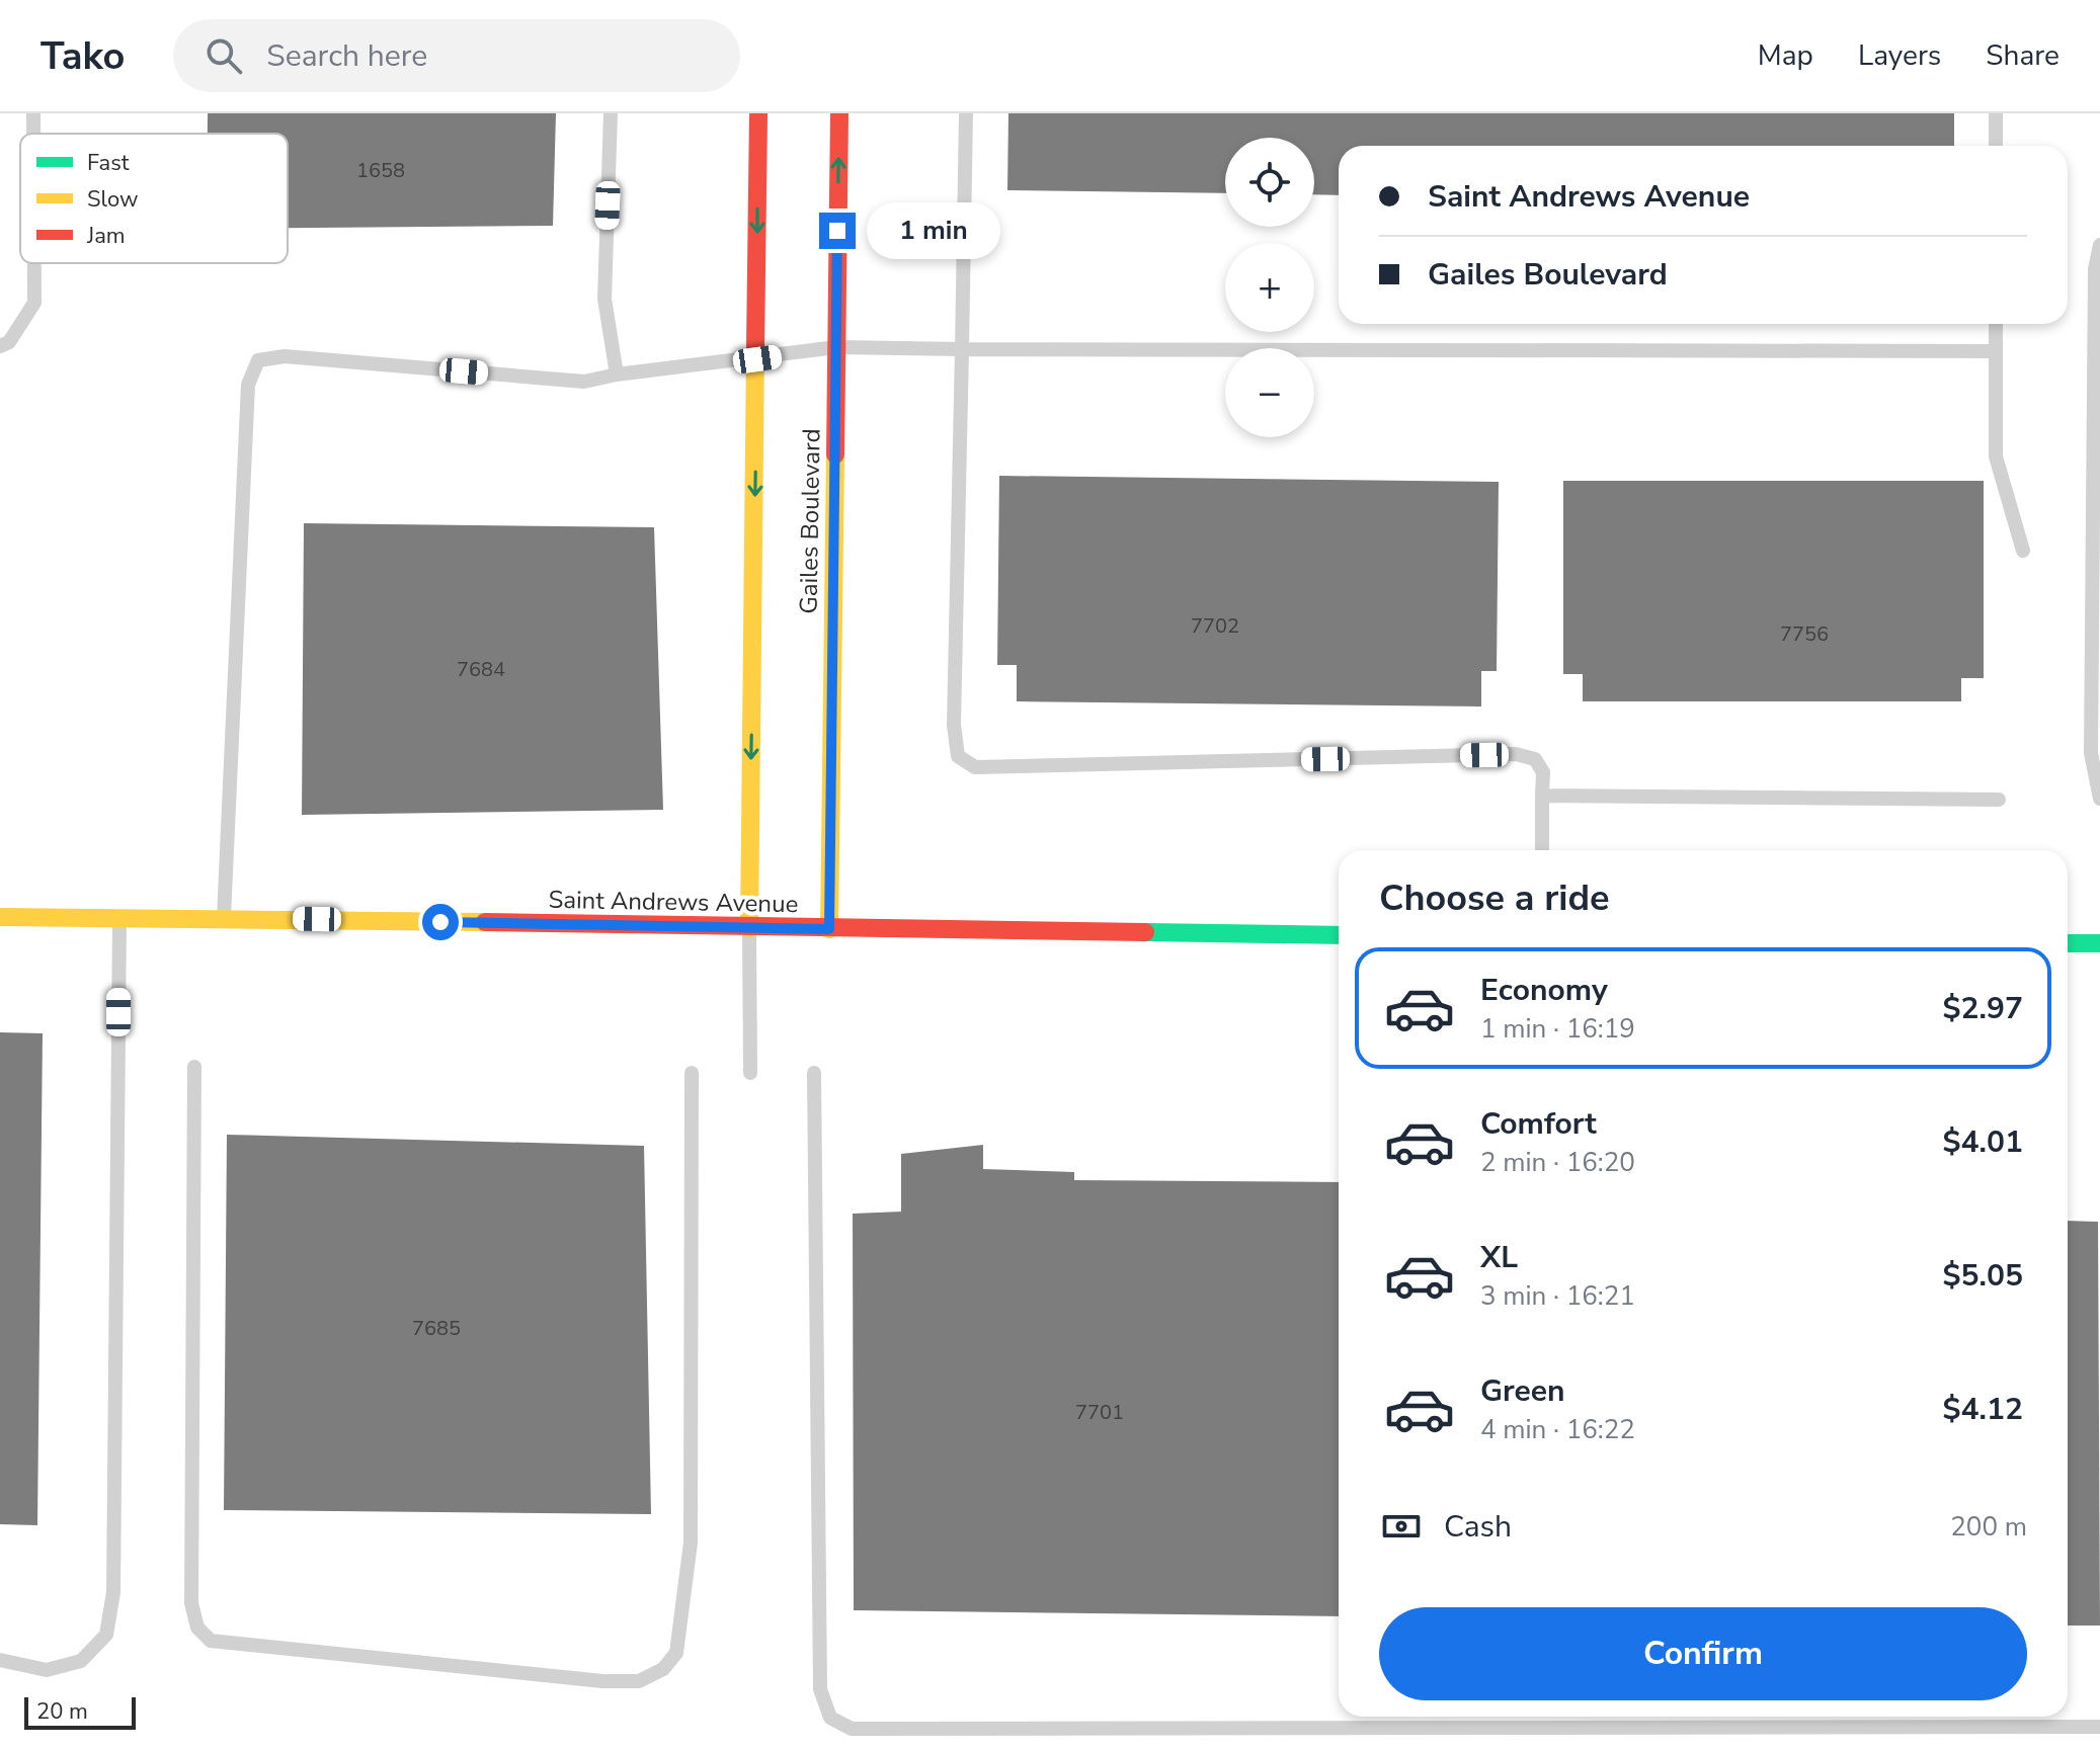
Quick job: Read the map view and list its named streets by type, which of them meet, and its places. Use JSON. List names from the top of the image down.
{
  "streets": {
    "street": ["Gailes Boulevard", "Saint Andrews Avenue"]
  },
  "crossings": [
    ["Gailes Boulevard", "Saint Andrews Avenue"]
  ],
  "house_numbers": [
    "1658",
    "7702",
    "7756",
    "7684",
    "7685",
    "7701"
  ],
  "legend": ["Fast", "Slow", "Jam"],
  "scale_bar": "20 m",
  "page": {
    "header": "Tako",
    "search": "Search here",
    "nav": ["Map", "Layers", "Share"],
    "map_buttons": ["+", "−"],
    "banner": ["Saint Andrews Avenue", "Gailes Boulevard"],
    "bubble": "1 min",
    "heading": "Choose a ride",
    "list": [
      {
        "name": "Economy",
        "note": "1 min · 16:19",
        "value": "$2.97"
      },
      {
        "name": "Comfort",
        "note": "2 min · 16:20",
        "value": "$4.01"
      },
      {
        "name": "XL",
        "note": "3 min · 16:21",
        "value": "$5.05"
      },
      {
        "name": "Green",
        "note": "4 min · 16:22",
        "value": "$4.12"
      }
    ],
    "pay": ["Cash", "200 m"],
    "buttons": "Confirm",
    "scale": "20 m"
  }
}
